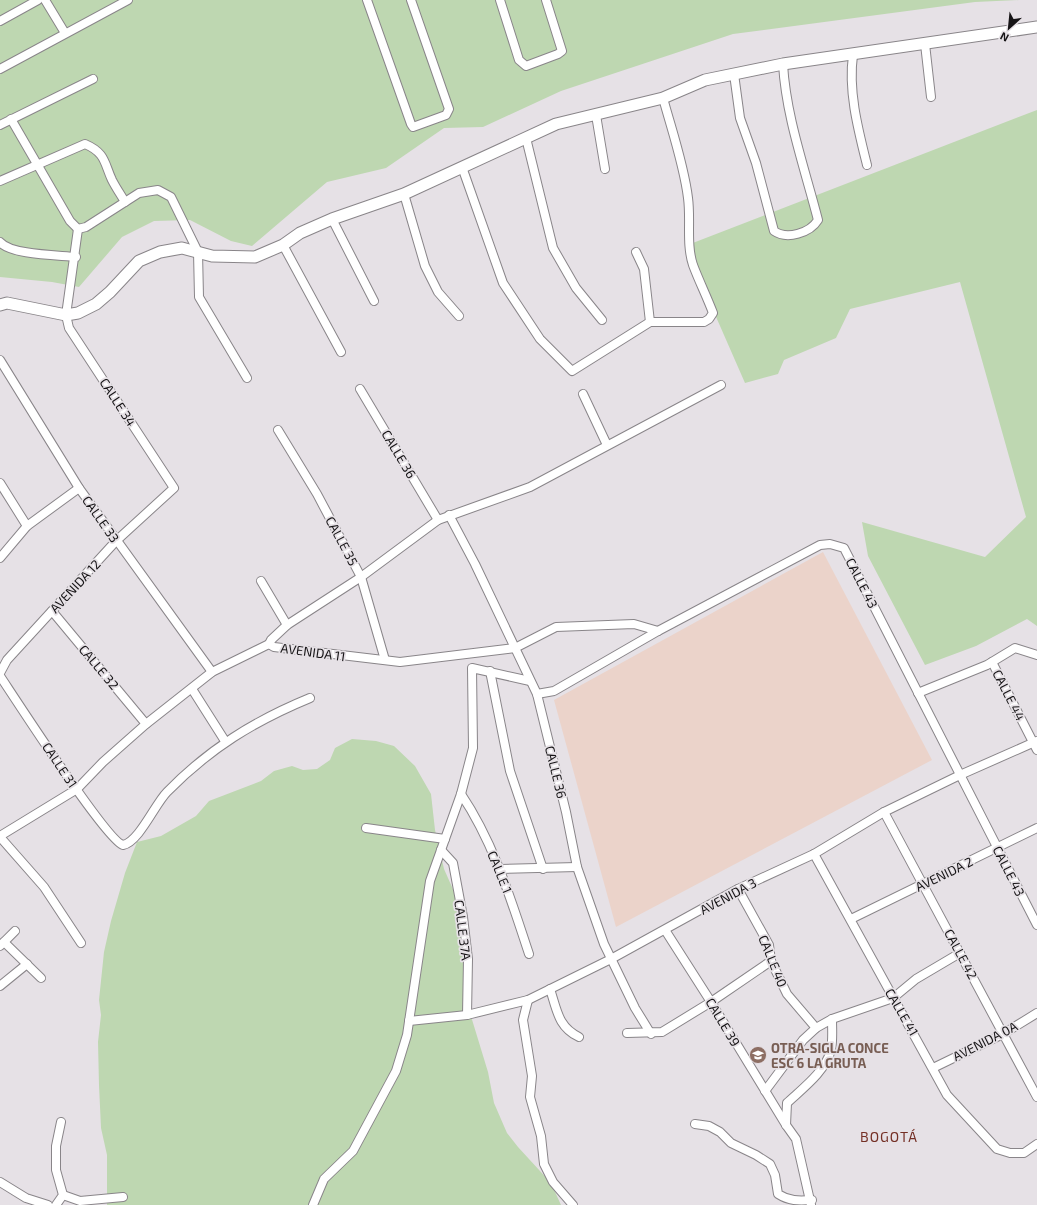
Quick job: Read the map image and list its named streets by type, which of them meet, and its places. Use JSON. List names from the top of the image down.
{
  "streets": {
    "street": [
      "CALLE 34",
      "CALLE 36",
      "CALLE 33",
      "CALLE 35",
      "CALLE 43",
      "AVENIDA 12",
      "AVENIDA 11",
      "CALLE 32",
      "CALLE 44",
      "CALLE 31",
      "CALLE 1",
      "AVENIDA 2",
      "AVENIDA 3",
      "CALLE 37A",
      "CALLE 42",
      "CALLE 40",
      "CALLE 41",
      "CALLE 39",
      "AVENIDA 0A"
    ]
  },
  "crossings": [
    ["CALLE 34", "AVENIDA 12"],
    ["CALLE 36", "CALLE 43"],
    ["CALLE 36", "AVENIDA 11"],
    ["CALLE 36", "AVENIDA 3"],
    ["CALLE 33", "AVENIDA 12"],
    ["CALLE 33", "AVENIDA 11"],
    ["CALLE 35", "AVENIDA 11"],
    ["CALLE 43", "AVENIDA 11"],
    ["CALLE 43", "AVENIDA 2"],
    ["CALLE 43", "AVENIDA 3"],
    ["AVENIDA 12", "CALLE 32"],
    ["AVENIDA 11", "CALLE 32"],
    ["AVENIDA 11", "CALLE 31"],
    ["CALLE 44", "AVENIDA 3"],
    ["AVENIDA 2", "CALLE 42"],
    ["AVENIDA 2", "CALLE 41"],
    ["AVENIDA 3", "CALLE 37A"],
    ["AVENIDA 3", "CALLE 42"],
    ["AVENIDA 3", "CALLE 40"],
    ["AVENIDA 3", "CALLE 41"],
    ["AVENIDA 3", "CALLE 39"],
    ["CALLE 42", "AVENIDA 0A"],
    ["CALLE 41", "AVENIDA 0A"]
  ],
  "districts": ["BOGOTÁ"],
  "places": {
    "school or university": ["OTRA-SIGLA CONCE ESC 6 LA GRUTA"]
  },
  "north": "bottom left"
}
